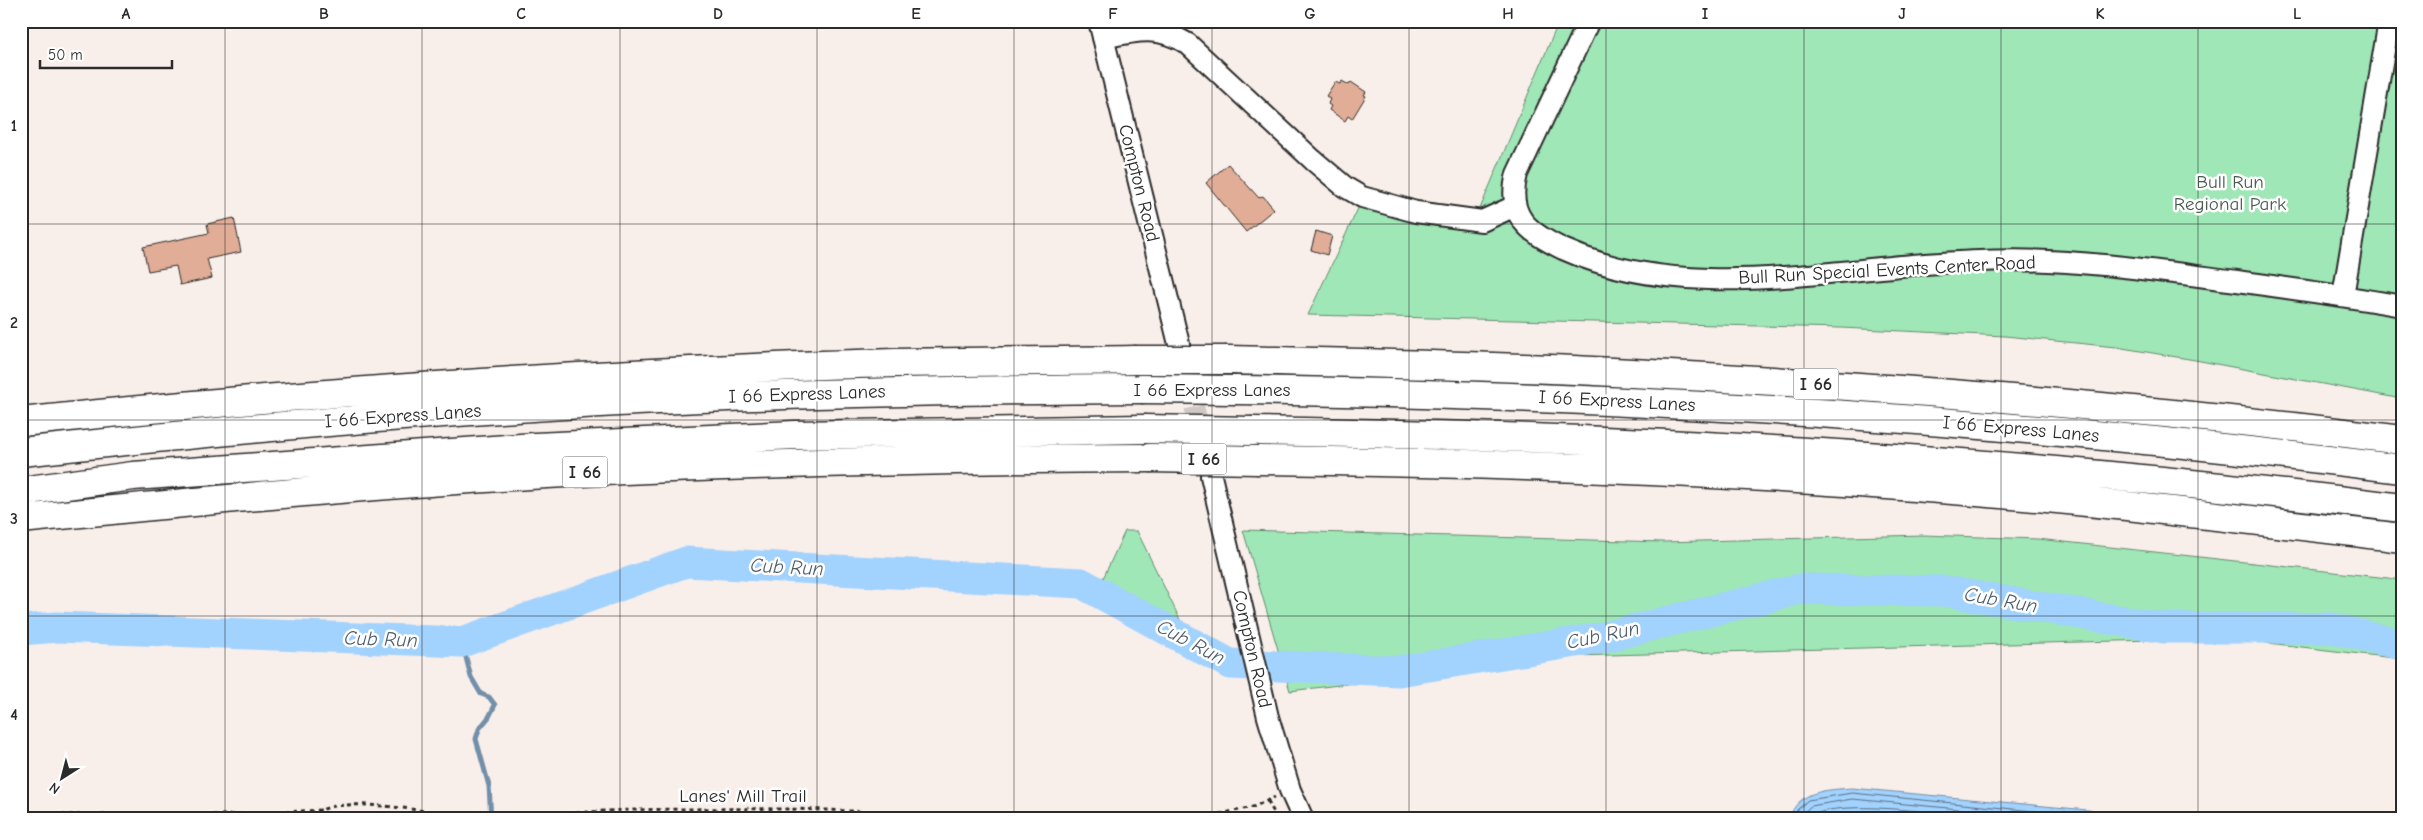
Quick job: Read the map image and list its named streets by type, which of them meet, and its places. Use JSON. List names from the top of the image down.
{
  "streets": {
    "highway": ["I 66", "I 66 Express Lanes"],
    "street": ["Compton Road", "Bull Run Special Events Center Road"],
    "path": ["Lanes' Mill Trail"]
  },
  "water": ["Cub Run"],
  "parks": ["Bull Run Regional Park"],
  "scale_bar": "50 m",
  "north": "bottom left",
  "grid": {
    "columns": [
      "A",
      "B",
      "C",
      "D",
      "E",
      "F",
      "G",
      "H",
      "I",
      "J",
      "K",
      "L"
    ],
    "rows": [
      "1",
      "2",
      "3",
      "4"
    ]
  }
}
